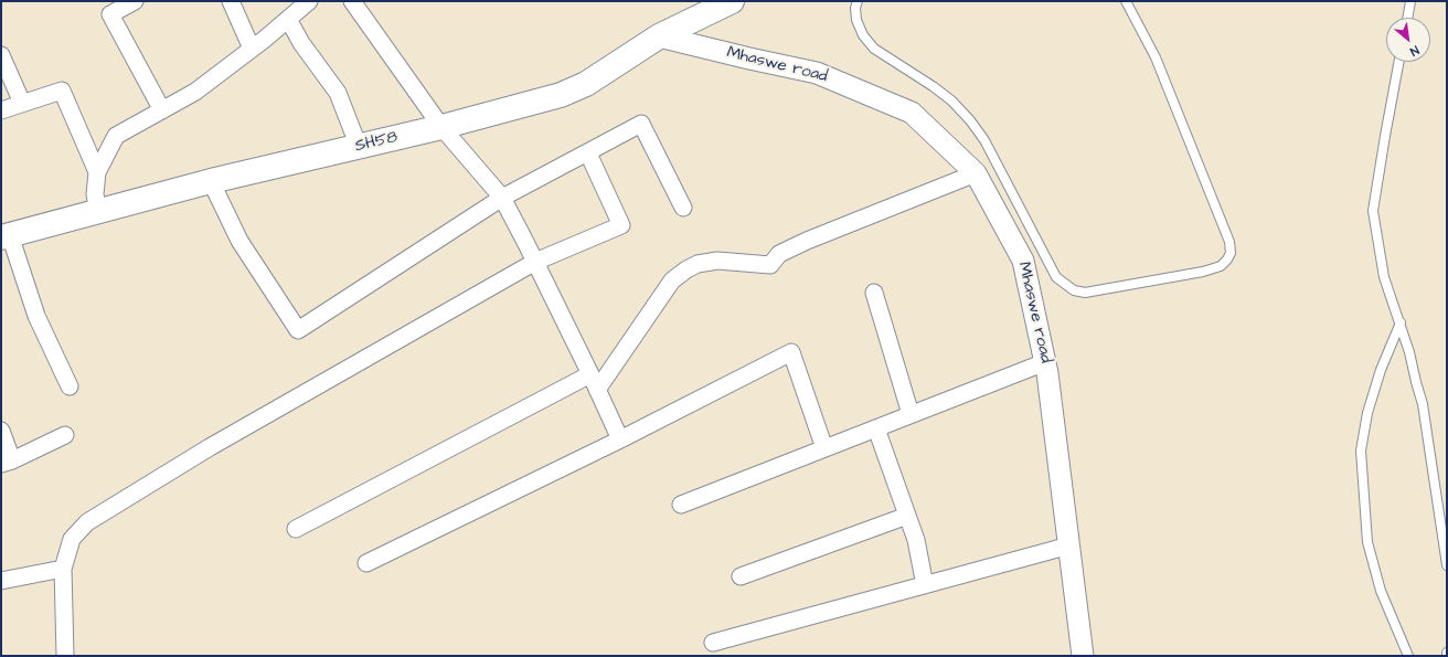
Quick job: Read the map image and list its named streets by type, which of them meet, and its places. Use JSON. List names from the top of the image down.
{
  "streets": {
    "main road": ["SH58"],
    "street": ["Mhaswe road"]
  },
  "crossings": [
    ["Mhaswe road", "SH58"]
  ],
  "north": "bottom right"
}
